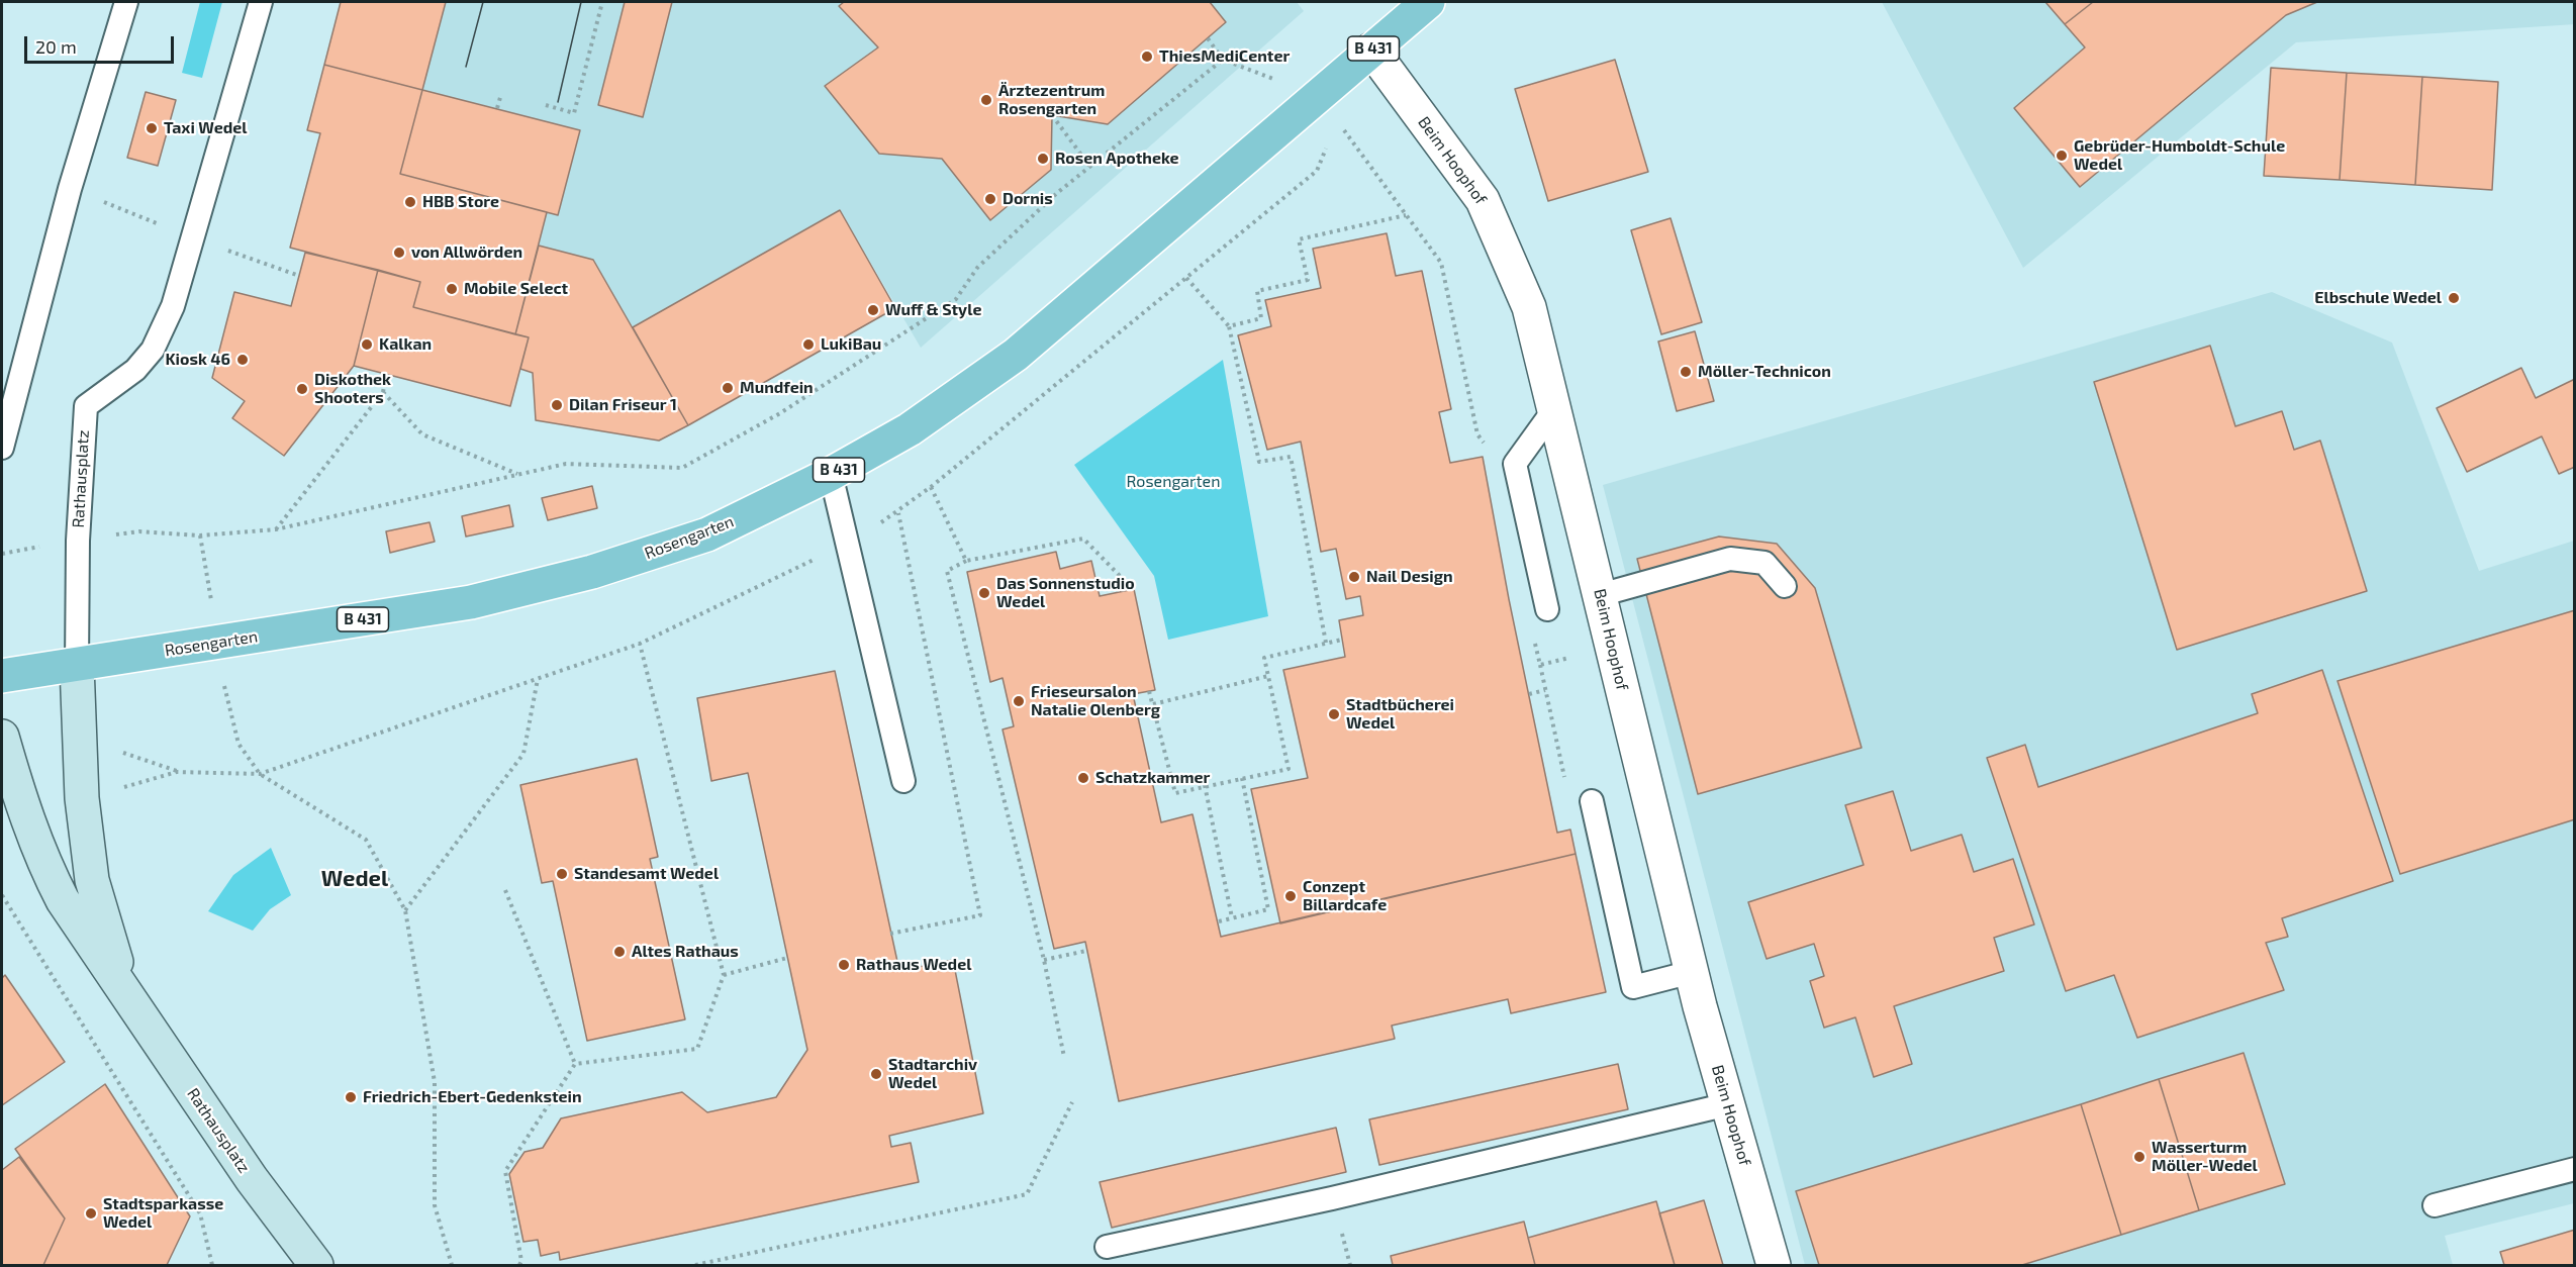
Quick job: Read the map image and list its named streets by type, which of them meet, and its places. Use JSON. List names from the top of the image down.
{
  "streets": {
    "main road": ["B 431", "Rosengarten"],
    "street": ["Beim Hoophof", "Rathausplatz"]
  },
  "crossings": [
    ["B 431", "Rathausplatz"],
    ["B 431", "Rosengarten"],
    ["Beim Hoophof", "Rosengarten"],
    ["Rathausplatz", "Rosengarten"]
  ],
  "districts": ["Wedel"],
  "parks": ["Rosengarten"],
  "places": [
    "ThiesMediCenter",
    "Ärztezentrum Rosengarten",
    "Taxi Wedel",
    "Gebrüder-Humboldt-Schule Wedel",
    "Rosen Apotheke",
    "Dornis",
    "HBB Store",
    "von Allwörden",
    "Mobile Select",
    "Elbschule Wedel",
    "Wuff & Style",
    "Kalkan",
    "LukiBau",
    "Kiosk 46",
    "Möller-Technicon",
    "Mundfein",
    "Diskothek Shooters",
    "Dilan Friseur 1",
    "Nail Design",
    "Das Sonnenstudio Wedel",
    "Frieseursalon Natalie Olenberg",
    "Stadtbücherei Wedel",
    "Schatzkammer",
    "Standesamt Wedel",
    "Conzept Billardcafe",
    "Altes Rathaus",
    "Rathaus Wedel",
    "Stadtarchiv Wedel",
    "Friedrich-Ebert-Gedenkstein",
    "Wasserturm Möller-Wedel",
    "Stadtsparkasse Wedel"
  ],
  "scale_bar": "20 m"
}
